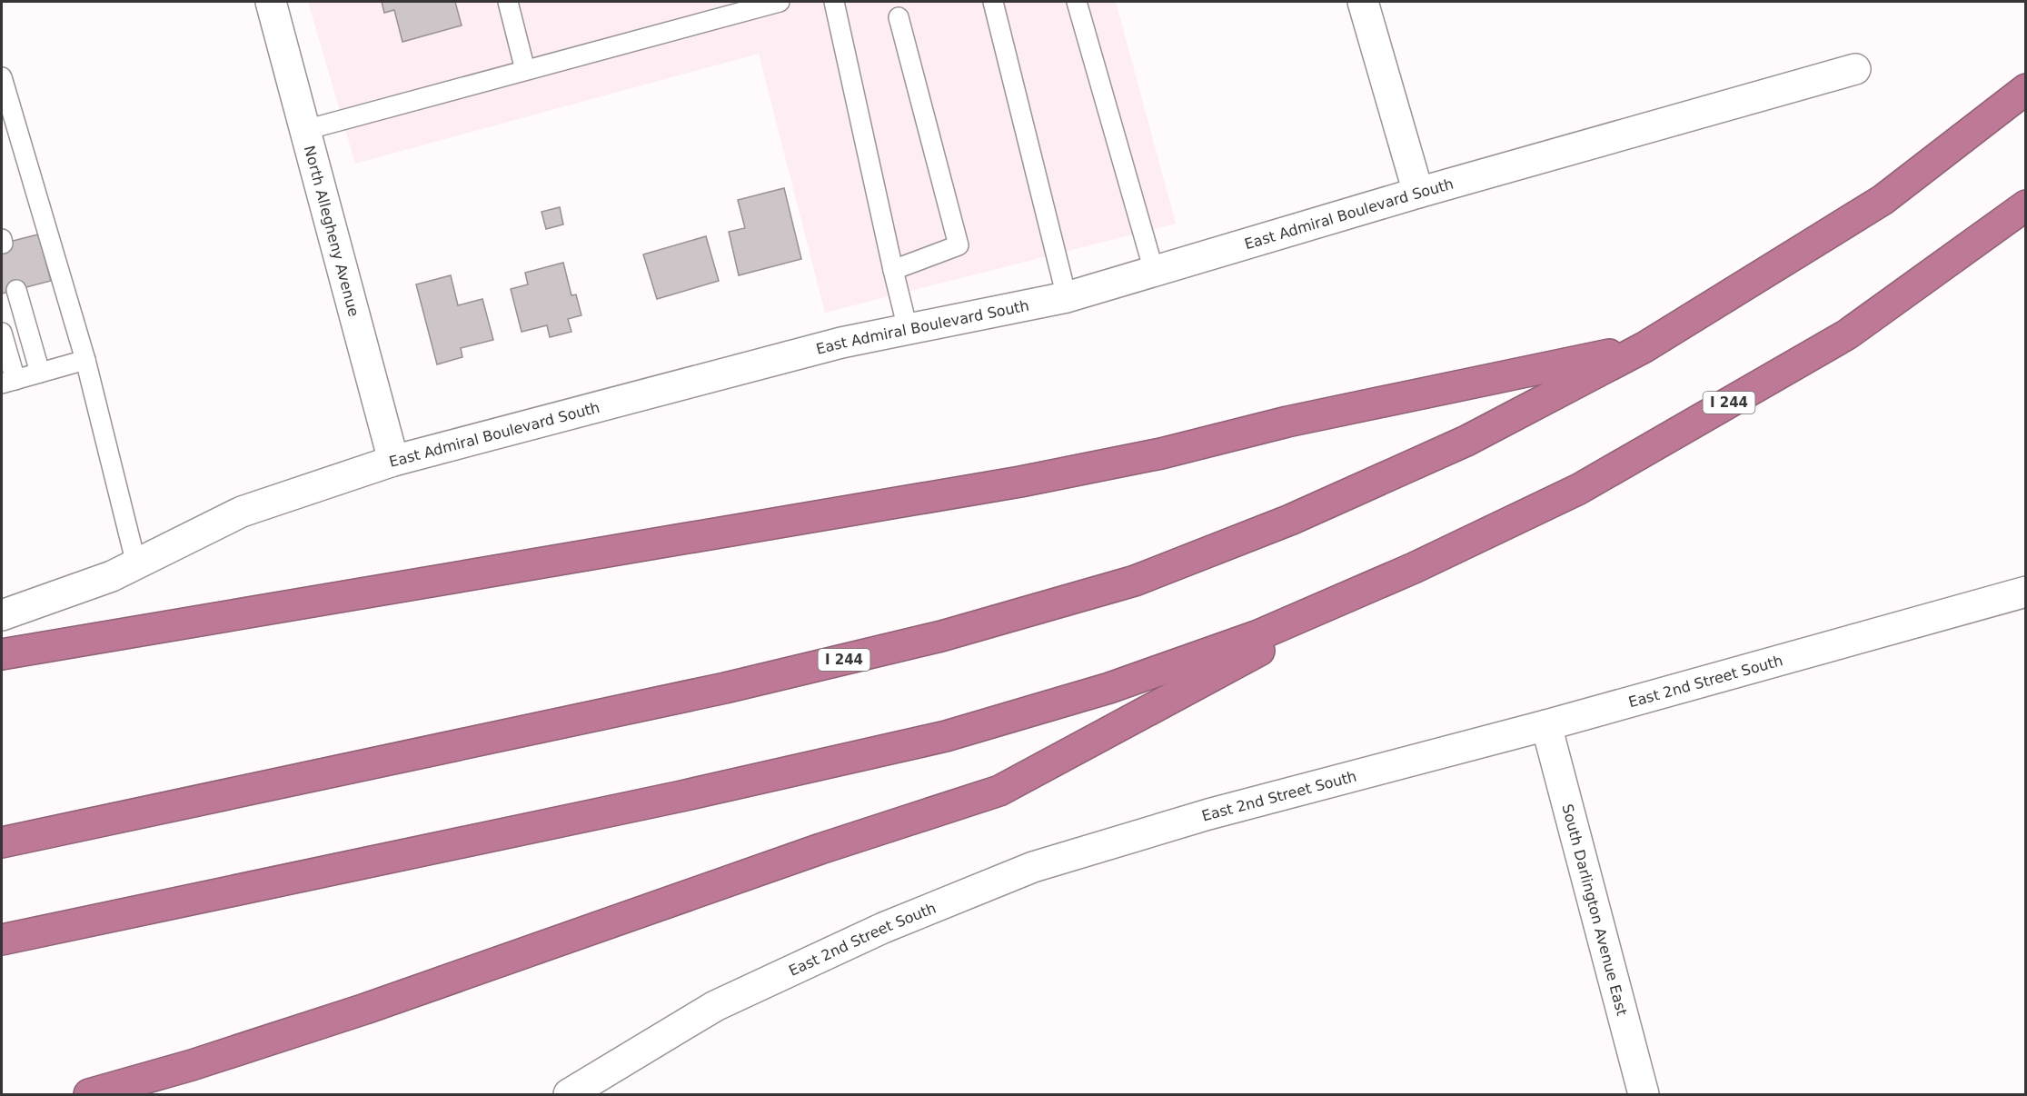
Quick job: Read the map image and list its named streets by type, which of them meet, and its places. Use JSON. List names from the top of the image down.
{
  "streets": {
    "highway": ["I 244"],
    "street": [
      "East Admiral Boulevard South",
      "North Allegheny Avenue",
      "East 2nd Street South",
      "South Darlington Avenue East"
    ]
  },
  "crossings": [
    ["East Admiral Boulevard South", "North Allegheny Avenue"],
    ["East 2nd Street South", "South Darlington Avenue East"]
  ]
}
